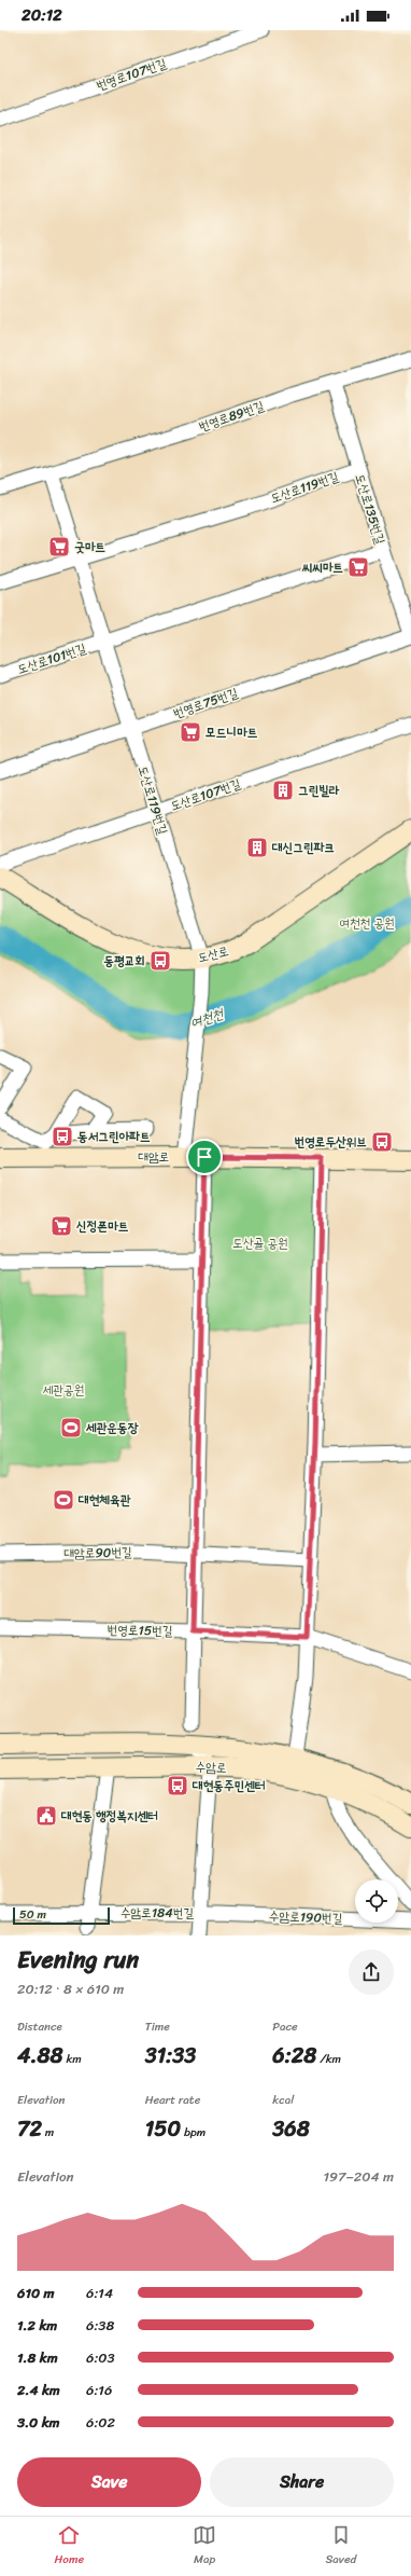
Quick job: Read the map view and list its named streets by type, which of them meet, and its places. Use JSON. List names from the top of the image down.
{
  "streets": {
    "main road": ["도산로", "대암로", "수암로"],
    "street": [
      "번영로107번길",
      "번영로89번길",
      "도산로119번길",
      "도산로135번길",
      "도산로101번길",
      "번영로75번길",
      "도산로107번길",
      "대암로90번길",
      "번영로15번길",
      "수암로184번길",
      "수암로190번길"
    ]
  },
  "crossings": [
    ["번영로89번길", "도산로119번길"],
    ["번영로89번길", "도산로135번길"],
    ["도산로119번길", "도산로135번길"],
    ["도산로119번길", "도산로101번길"],
    ["도산로119번길", "번영로75번길"],
    ["도산로119번길", "도산로107번길"],
    ["도산로119번길", "도산로"],
    ["도산로119번길", "대암로"],
    ["도산로135번길", "번영로75번길"],
    ["수암로184번길", "수암로190번길"]
  ],
  "water": ["여천천"],
  "parks": ["여천천 공원", "도산골 공원", "세관공원"],
  "places": {
    "supermarket": [
      "굿마트",
      "씨씨마트",
      "모드니마트",
      "신정폰마트"
    ],
    "building": ["그린빌라", "대신그린파크"],
    "bus stop": [
      "동평교회",
      "동서그린아파트",
      "번영로두산위브",
      "대현동주민센터"
    ],
    "sports": ["세관운동장", "대현체육관"],
    "public building": ["대현동 행정복지센터"]
  },
  "scale_bar": "50 m",
  "page": {
    "status": "20:12",
    "scale": "50 m",
    "heading": ["Evening run", "20:12 · 8 × 610 m"],
    "stats": [
      ["Distance", "4.88 km"],
      ["Time", "31:33"],
      ["Pace", "6:28 /km"],
      ["Elevation", "72 m"],
      ["Heart rate", "150 bpm"],
      ["kcal", "368"]
    ],
    "chart": ["Elevation", "197–204 m"],
    "list": [
      {
        "name": "610 m",
        "note": "6:14"
      },
      {
        "name": "1.2 km",
        "note": "6:38"
      },
      {
        "name": "1.8 km",
        "note": "6:03"
      },
      {
        "name": "2.4 km",
        "note": "6:16"
      },
      {
        "name": "3.0 km",
        "note": "6:02"
      }
    ],
    "buttons": ["Save", "Share"],
    "tabs": ["Home", "Map", "Saved"]
  }
}
